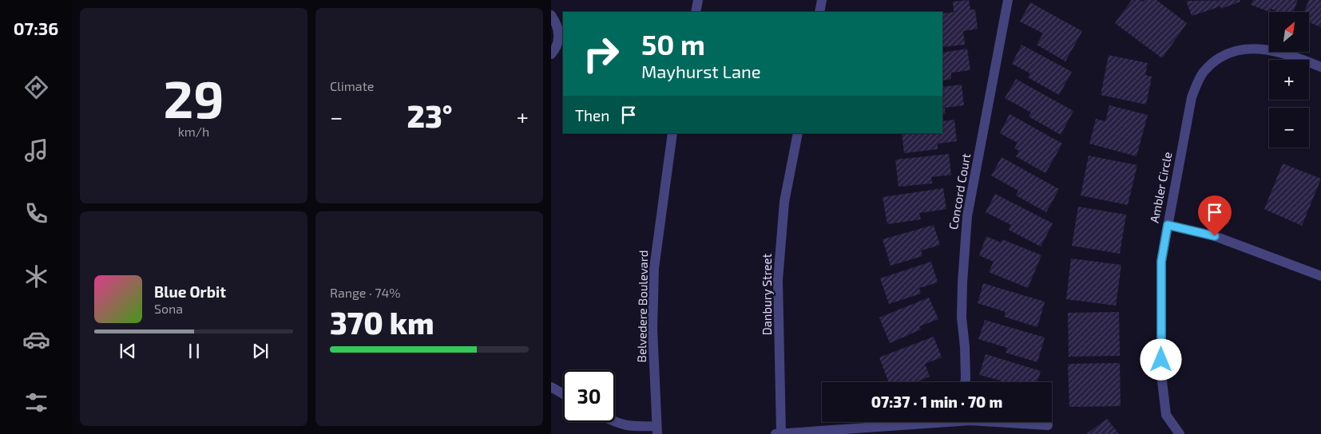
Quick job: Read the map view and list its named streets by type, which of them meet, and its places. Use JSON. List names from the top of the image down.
{
  "streets": {
    "street": [
      "Ambler Circle",
      "Concord Court",
      "Danbury Street",
      "Belvedere Boulevard"
    ]
  },
  "north": "top right",
  "page": {
    "tabs": "07:36",
    "tile": [
      ["29", "km/h"],
      "Climate",
      ["Range · 74%", "370 km"]
    ],
    "map_buttons": ["+", "−"],
    "turn": ["50 m", "Mayhurst Lane"],
    "then": "Then",
    "heat": ["−", "23°", "+"],
    "song": ["Blue Orbit", "Sona"],
    "limit": "30",
    "trip": "07:37 · 1 min · 70 m"
  }
}
